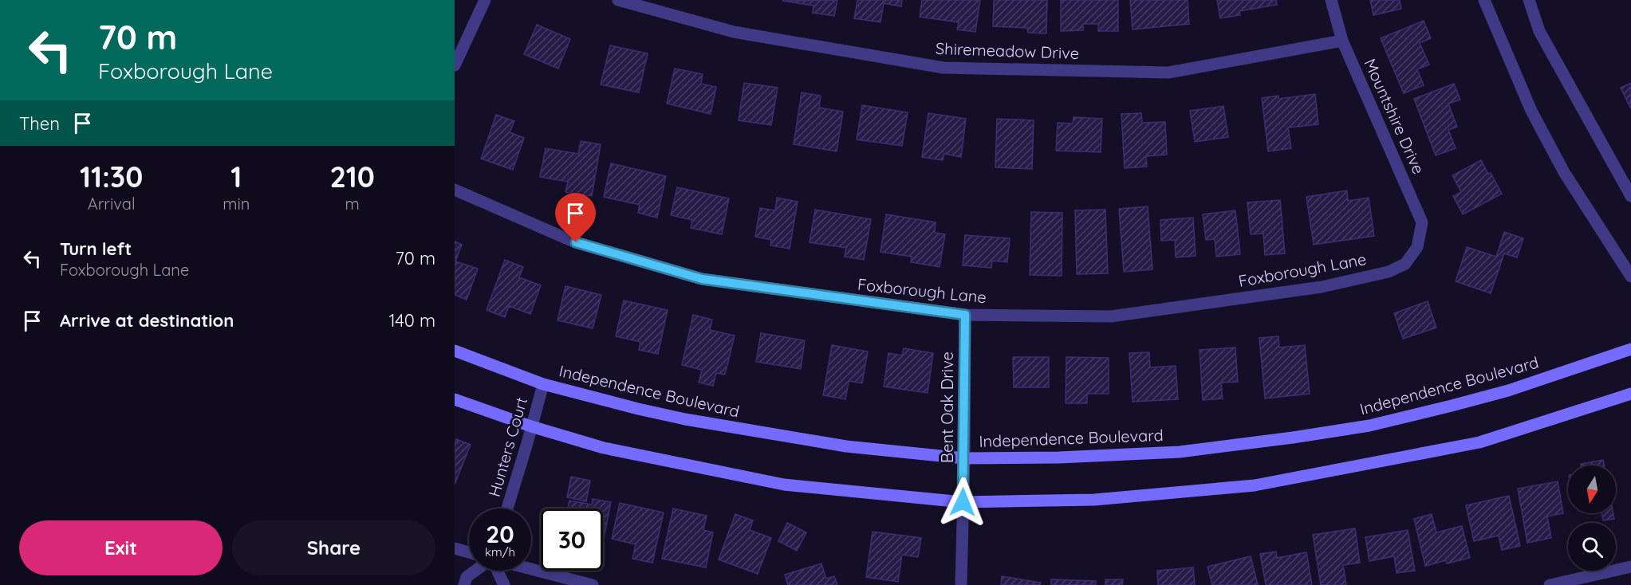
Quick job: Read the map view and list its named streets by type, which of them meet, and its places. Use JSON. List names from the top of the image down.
{
  "streets": {
    "main road": ["Independence Boulevard"],
    "street": [
      "Shiremeadow Drive",
      "Mountshire Drive",
      "Foxborough Lane",
      "Bent Oak Drive",
      "Hunters Court"
    ]
  },
  "crossings": [
    ["Shiremeadow Drive", "Mountshire Drive"],
    ["Mountshire Drive", "Foxborough Lane"],
    ["Foxborough Lane", "Bent Oak Drive"],
    ["Independence Boulevard", "Bent Oak Drive"],
    ["Independence Boulevard", "Hunters Court"]
  ],
  "north": "bottom",
  "page": {
    "turn": ["70 m", "Foxborough Lane"],
    "then": "Then",
    "eta": [
      "11:30",
      "Arrival",
      "1",
      "min",
      "210",
      "m"
    ],
    "list": [
      {
        "name": "Turn left",
        "note": "Foxborough Lane",
        "value": "70 m"
      },
      {
        "name": "Arrive at destination",
        "value": "140 m"
      }
    ],
    "speed": "20 km/h",
    "limit": "30",
    "buttons": ["Exit", "Share"]
  }
}
